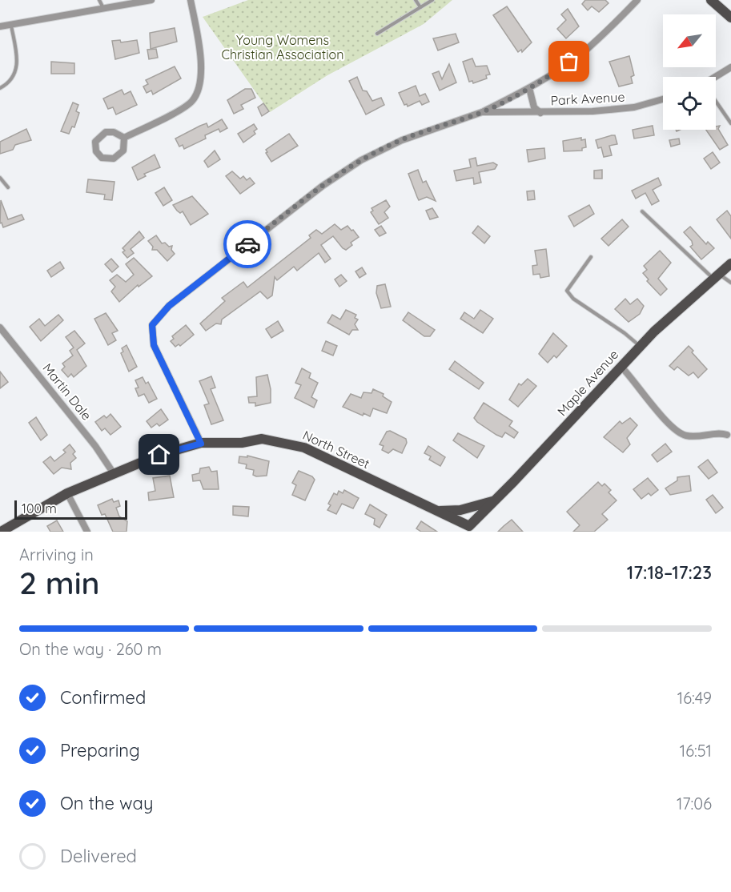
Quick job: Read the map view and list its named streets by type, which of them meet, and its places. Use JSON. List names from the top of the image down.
{
  "streets": {
    "main road": ["Maple Avenue", "North Street"],
    "street": ["Park Avenue", "Martin Dale"]
  },
  "crossings": [
    ["Park Avenue", "North Street"],
    ["Maple Avenue", "North Street"],
    ["Martin Dale", "North Street"]
  ],
  "parks": ["Young Womens Christian Association"],
  "scale_bar": "100 m",
  "north": "bottom left",
  "page": {
    "scale": "100 m",
    "heading": ["2 min", "Arriving in", "17:18–17:23"],
    "bar": "On the way · 260 m",
    "list": [
      ["Confirmed", "16:49"],
      ["Preparing", "16:51"],
      ["On the way", "17:06"],
      "Delivered"
    ]
  }
}
